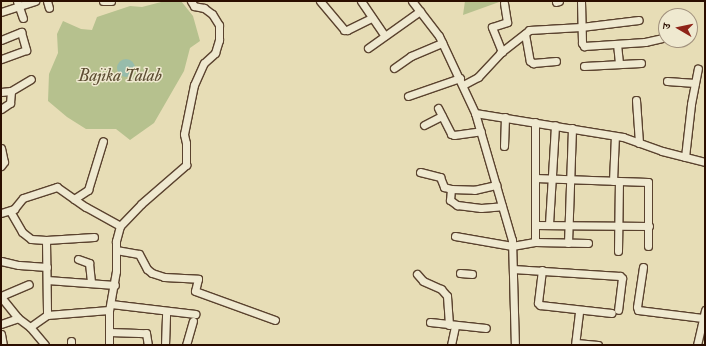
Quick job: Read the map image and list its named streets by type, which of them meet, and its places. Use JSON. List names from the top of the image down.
{
  "parks": ["Bajika Talab"],
  "north": "left"
}
